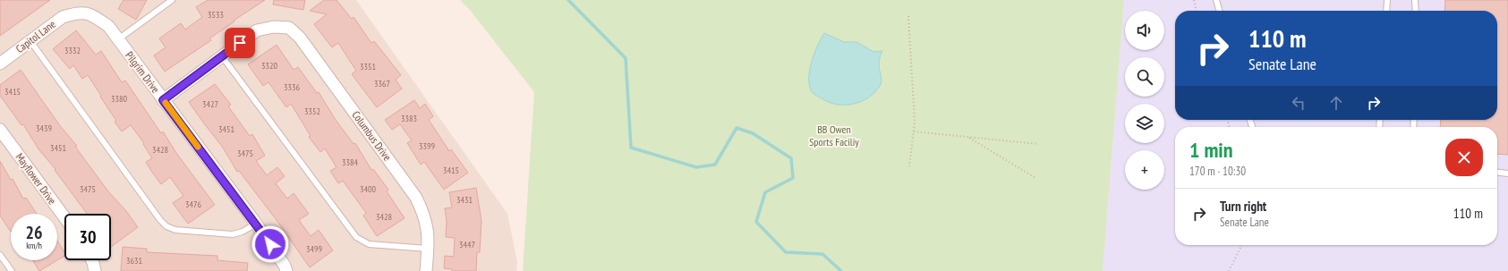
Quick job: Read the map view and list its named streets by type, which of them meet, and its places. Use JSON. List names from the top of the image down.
{
  "streets": {
    "street": [
      "Capitol Lane",
      "Pilgrim Drive",
      "Columbus Drive",
      "Mayflower Drive"
    ]
  },
  "crossings": [
    ["Capitol Lane", "Pilgrim Drive"]
  ],
  "parks": ["BB Owen Sports Faciliy"],
  "house_numbers": [
    "3533",
    "3332",
    "3320",
    "3351",
    "3367",
    "3336",
    "3415",
    "3380",
    "3427",
    "3352",
    "3383",
    "3439",
    "3451",
    "3399",
    "3451",
    "3428",
    "3475",
    "3384",
    "3415",
    "3475",
    "3400",
    "3431",
    "3476",
    "3428",
    "3447",
    "3499",
    "3631"
  ],
  "page": {
    "map_buttons": "+",
    "turn": ["110 m", "Senate Lane"],
    "heading": ["1 min", "170 m · 10:30"],
    "list": [
      {
        "name": "Turn right",
        "note": "Senate Lane",
        "value": "110 m"
      }
    ],
    "speed": "26 km/h",
    "limit": "30"
  }
}
